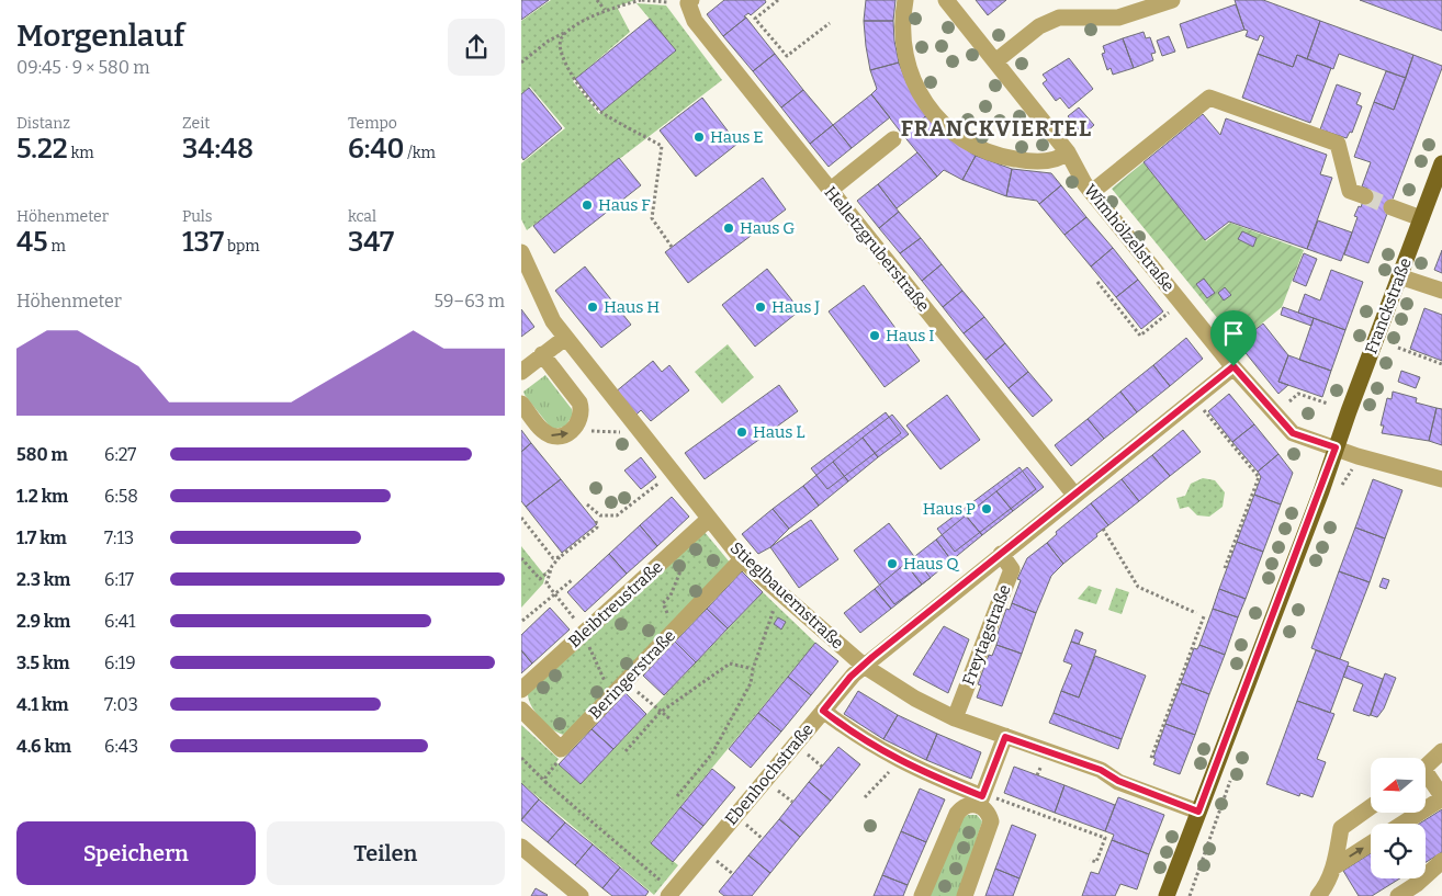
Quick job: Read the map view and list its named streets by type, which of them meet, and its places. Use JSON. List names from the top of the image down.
{
  "streets": {
    "main road": ["Franckstraße"],
    "street": [
      "Wimhölzelstraße",
      "Helletzgruberstraße",
      "Stieglbauernstraße",
      "Bleibtreustraße",
      "Freytagstraße",
      "Beringerstraße",
      "Ebenhochstraße"
    ]
  },
  "crossings": [
    ["Wimhölzelstraße", "Franckstraße"],
    ["Wimhölzelstraße", "Ebenhochstraße"],
    ["Helletzgruberstraße", "Ebenhochstraße"],
    ["Franckstraße", "Stieglbauernstraße"],
    ["Stieglbauernstraße", "Bleibtreustraße"],
    ["Stieglbauernstraße", "Freytagstraße"],
    ["Stieglbauernstraße", "Beringerstraße"],
    ["Stieglbauernstraße", "Ebenhochstraße"],
    ["Freytagstraße", "Ebenhochstraße"]
  ],
  "districts": ["FRANCKVIERTEL"],
  "places": [
    "Haus E",
    "Haus F",
    "Haus G",
    "Haus H",
    "Haus J",
    "Haus I",
    "Haus L",
    "Haus P",
    "Haus Q"
  ],
  "north": "left",
  "page": {
    "heading": ["Morgenlauf", "09:45 · 9 × 580 m"],
    "stats": [
      ["Distanz", "5.22 km"],
      ["Zeit", "34:48"],
      ["Tempo", "6:40 /km"],
      ["Höhenmeter", "45 m"],
      ["Puls", "137 bpm"],
      ["kcal", "347"]
    ],
    "chart": ["Höhenmeter", "59–63 m"],
    "list": [
      {
        "name": "580 m",
        "note": "6:27"
      },
      {
        "name": "1.2 km",
        "note": "6:58"
      },
      {
        "name": "1.7 km",
        "note": "7:13"
      },
      {
        "name": "2.3 km",
        "note": "6:17"
      },
      {
        "name": "2.9 km",
        "note": "6:41"
      },
      {
        "name": "3.5 km",
        "note": "6:19"
      },
      {
        "name": "4.1 km",
        "note": "7:03"
      },
      {
        "name": "4.6 km",
        "note": "6:43"
      }
    ],
    "buttons": ["Speichern", "Teilen"]
  }
}
